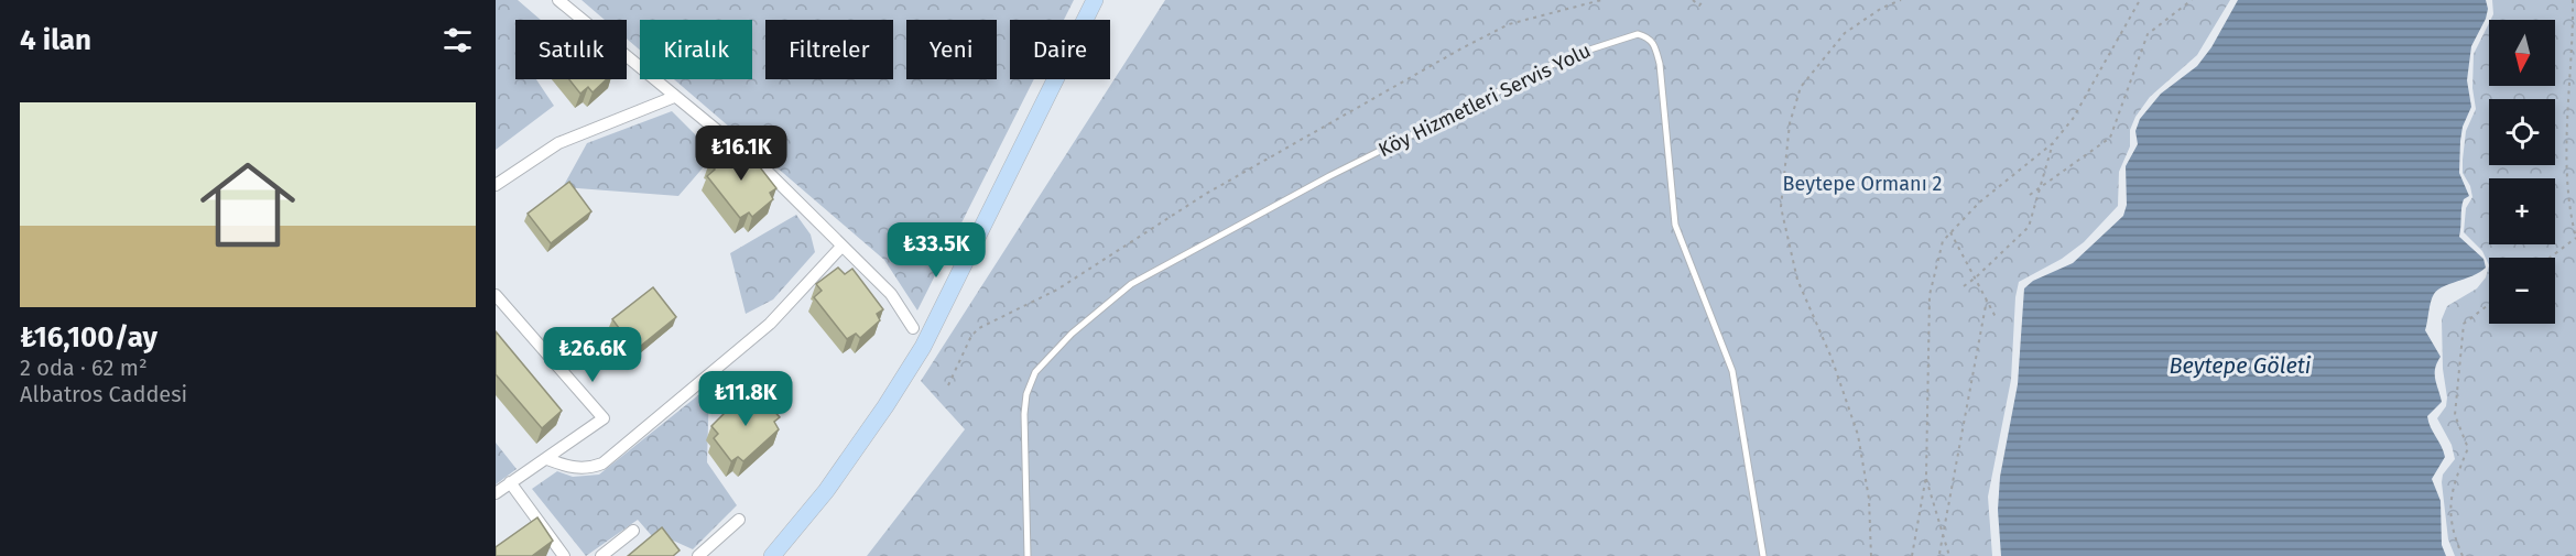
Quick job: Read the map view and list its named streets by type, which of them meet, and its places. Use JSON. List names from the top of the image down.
{
  "streets": {
    "lane": ["Köy Hizmetleri Servis Yolu"]
  },
  "water": ["Beytepe Göleti"],
  "parks": ["Beytepe Ormanı 2"],
  "north": "bottom",
  "page": {
    "heading": "4 ilan",
    "map_buttons": ["+", "−"],
    "chip": [
      "Satılık",
      "Kiralık",
      "Filtreler",
      "Yeni",
      "Daire"
    ],
    "list": [
      {
        "name": "₺16,100/ay",
        "note": "2 oda · 62 m² · Albatros Caddesi"
      }
    ],
    "price": [
      "₺16.1K",
      "₺33.5K",
      "₺26.6K",
      "₺11.8K"
    ]
  }
}
